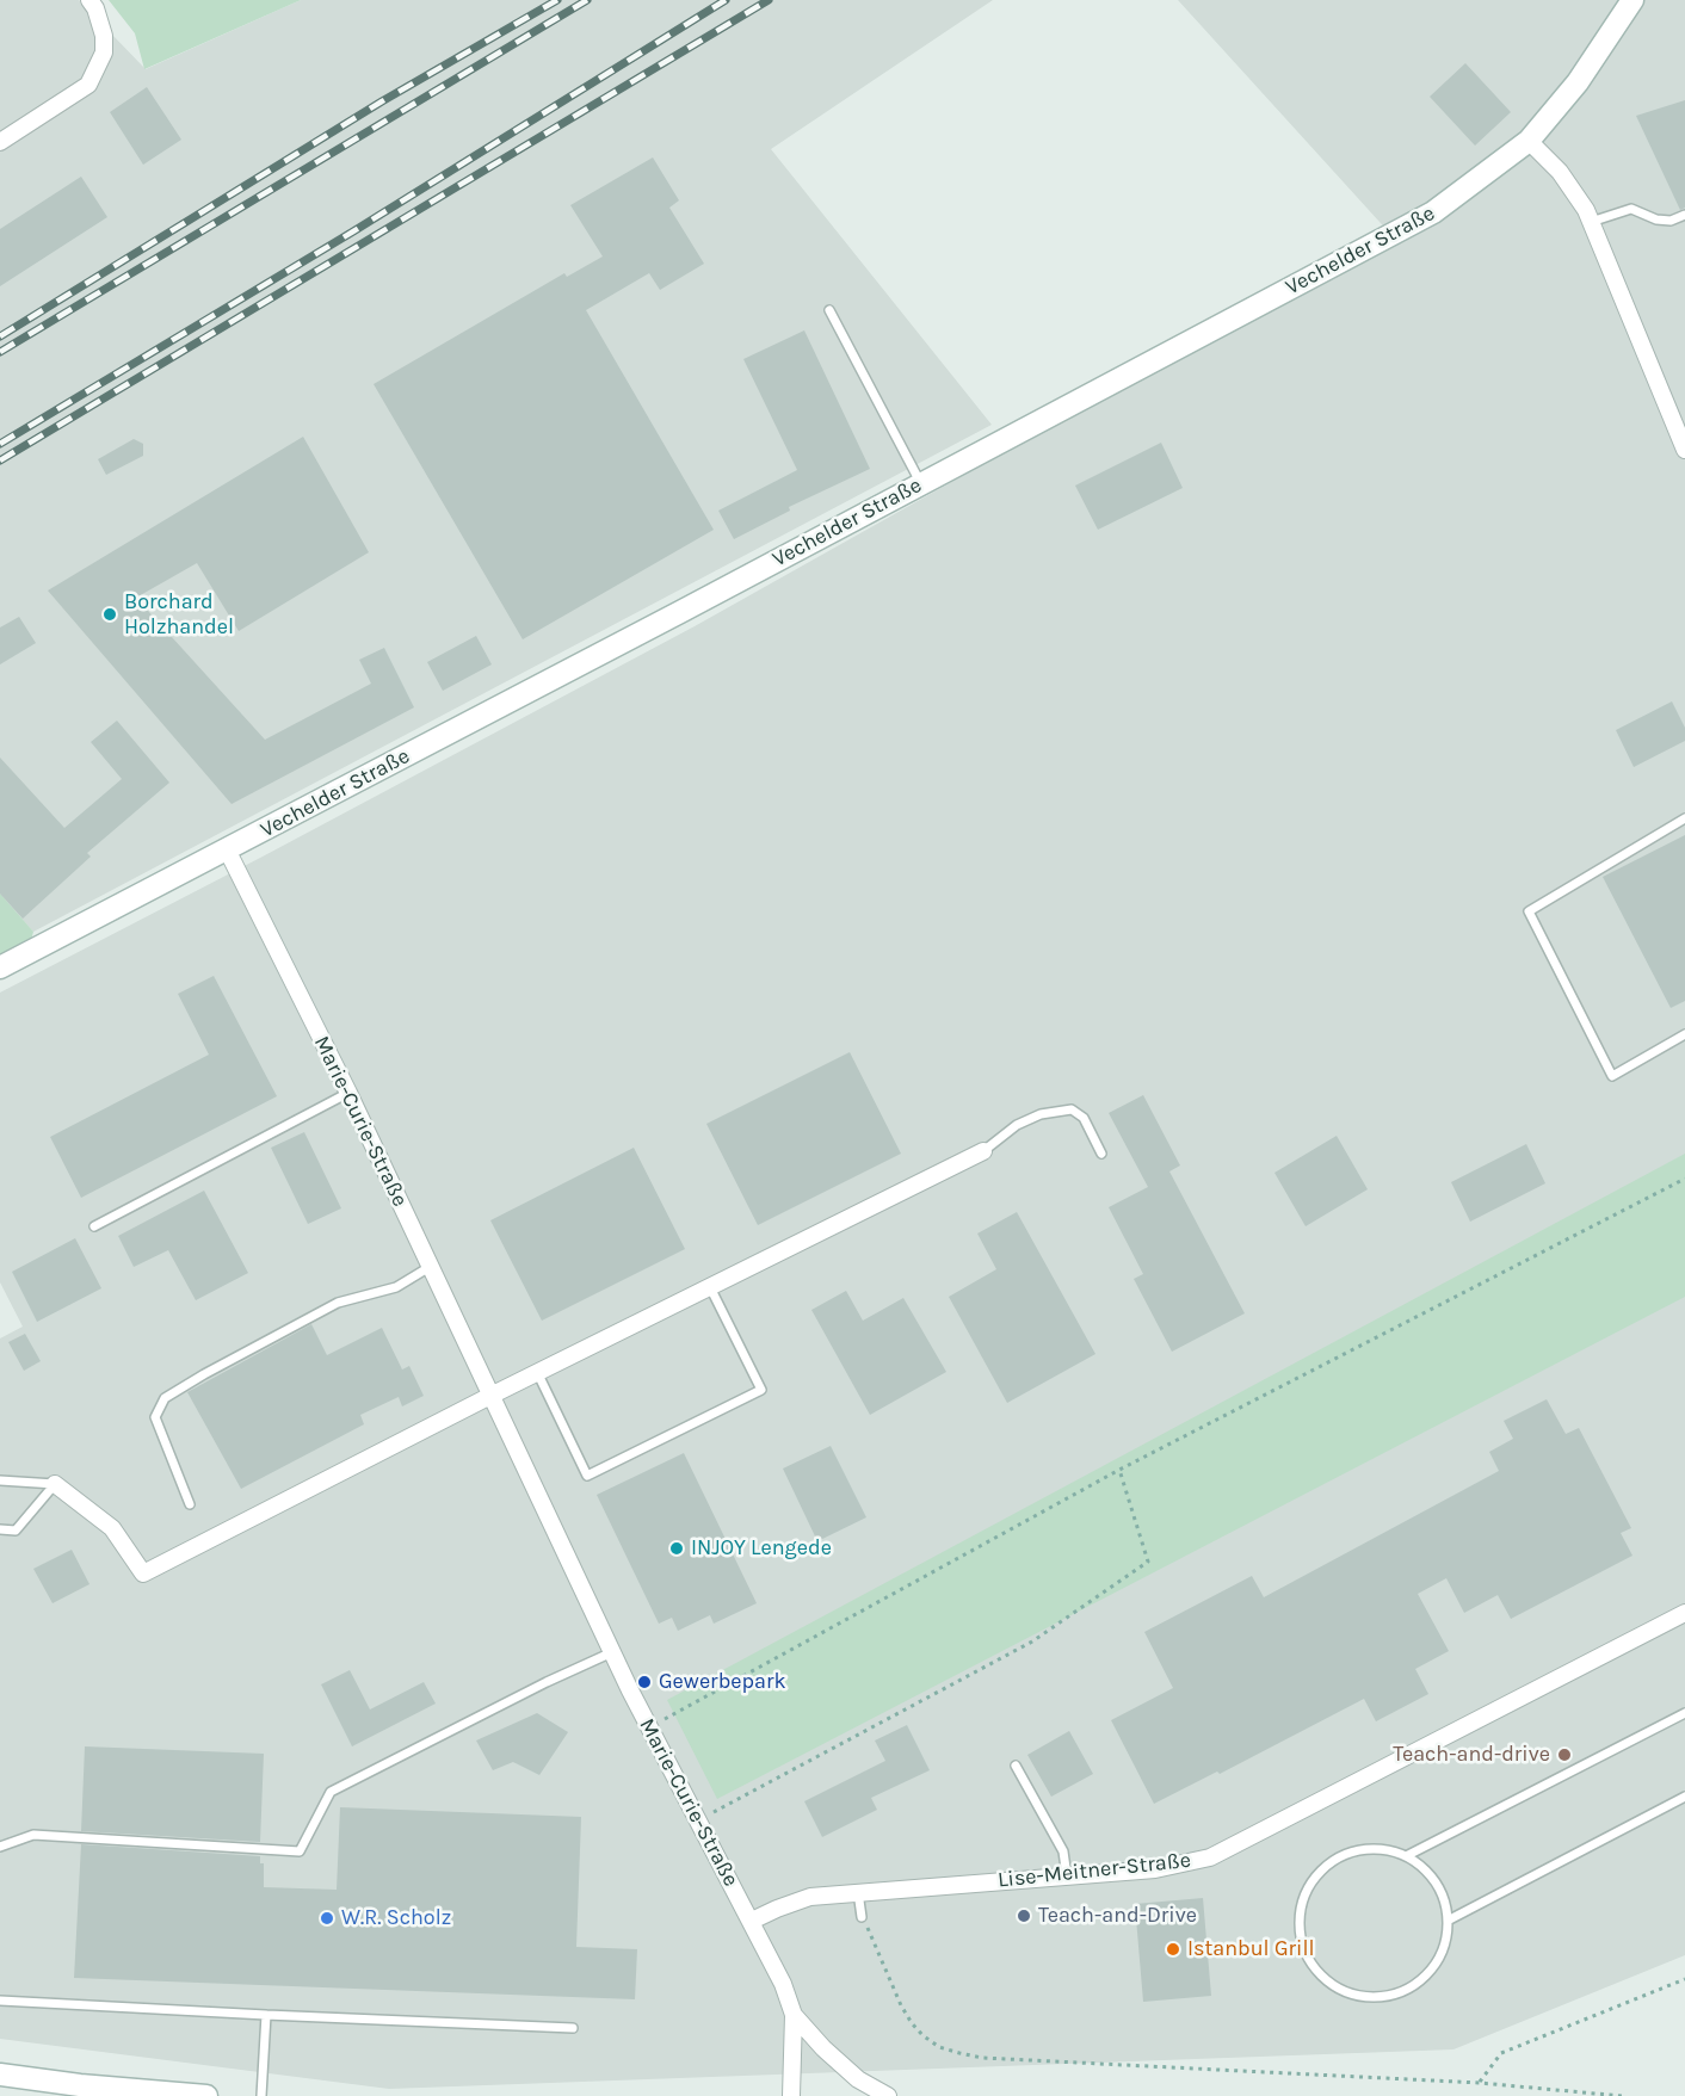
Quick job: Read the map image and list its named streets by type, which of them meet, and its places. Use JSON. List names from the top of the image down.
{
  "streets": {
    "main road": ["Vechelder Straße"],
    "street": ["Marie-Curie-Straße", "Lise-Meitner-Straße"]
  },
  "crossings": [
    ["Vechelder Straße", "Marie-Curie-Straße"],
    ["Marie-Curie-Straße", "Lise-Meitner-Straße"]
  ],
  "places": [
    "Borchard Holzhandel",
    "INJOY Lengede",
    "Gewerbepark",
    "Teach-and-drive",
    "Teach-and-Drive",
    "W.R. Scholz",
    "Istanbul Grill"
  ]
}
